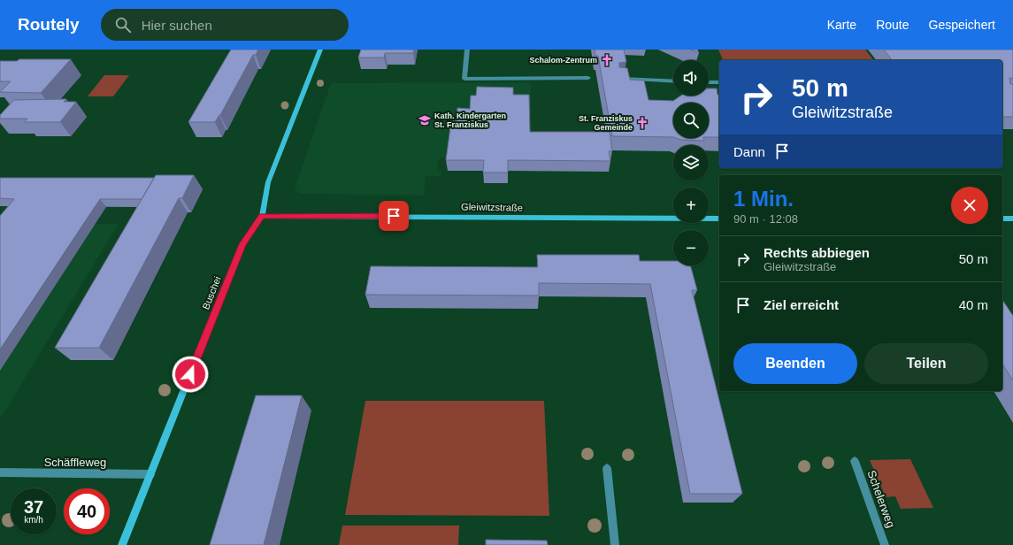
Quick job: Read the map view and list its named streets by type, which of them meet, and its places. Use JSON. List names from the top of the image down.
{
  "streets": {
    "street": [
      "Gleiwitzstraße",
      "Buschei",
      "Schäffleweg",
      "Schelerweg"
    ]
  },
  "crossings": [
    ["Gleiwitzstraße", "Buschei"],
    ["Buschei", "Schäffleweg"]
  ],
  "places": {
    "church": ["Schalom-Zentrum", "St. Franziskus Gemeinde"],
    "school or university": ["Kath. Kindergarten St. Franziskus"]
  },
  "page": {
    "header": "Routely",
    "search": "Hier suchen",
    "nav": ["Karte", "Route", "Gespeichert"],
    "map_buttons": ["+", "−"],
    "turn": ["50 m", "Gleiwitzstraße"],
    "then": "Dann",
    "heading": ["1 Min.", "90 m · 12:08"],
    "list": [
      {
        "name": "Rechts abbiegen",
        "note": "Gleiwitzstraße",
        "value": "50 m"
      },
      {
        "name": "Ziel erreicht",
        "value": "40 m"
      }
    ],
    "buttons": ["Beenden", "Teilen"],
    "speed": "37 km/h",
    "limit": "40"
  }
}
